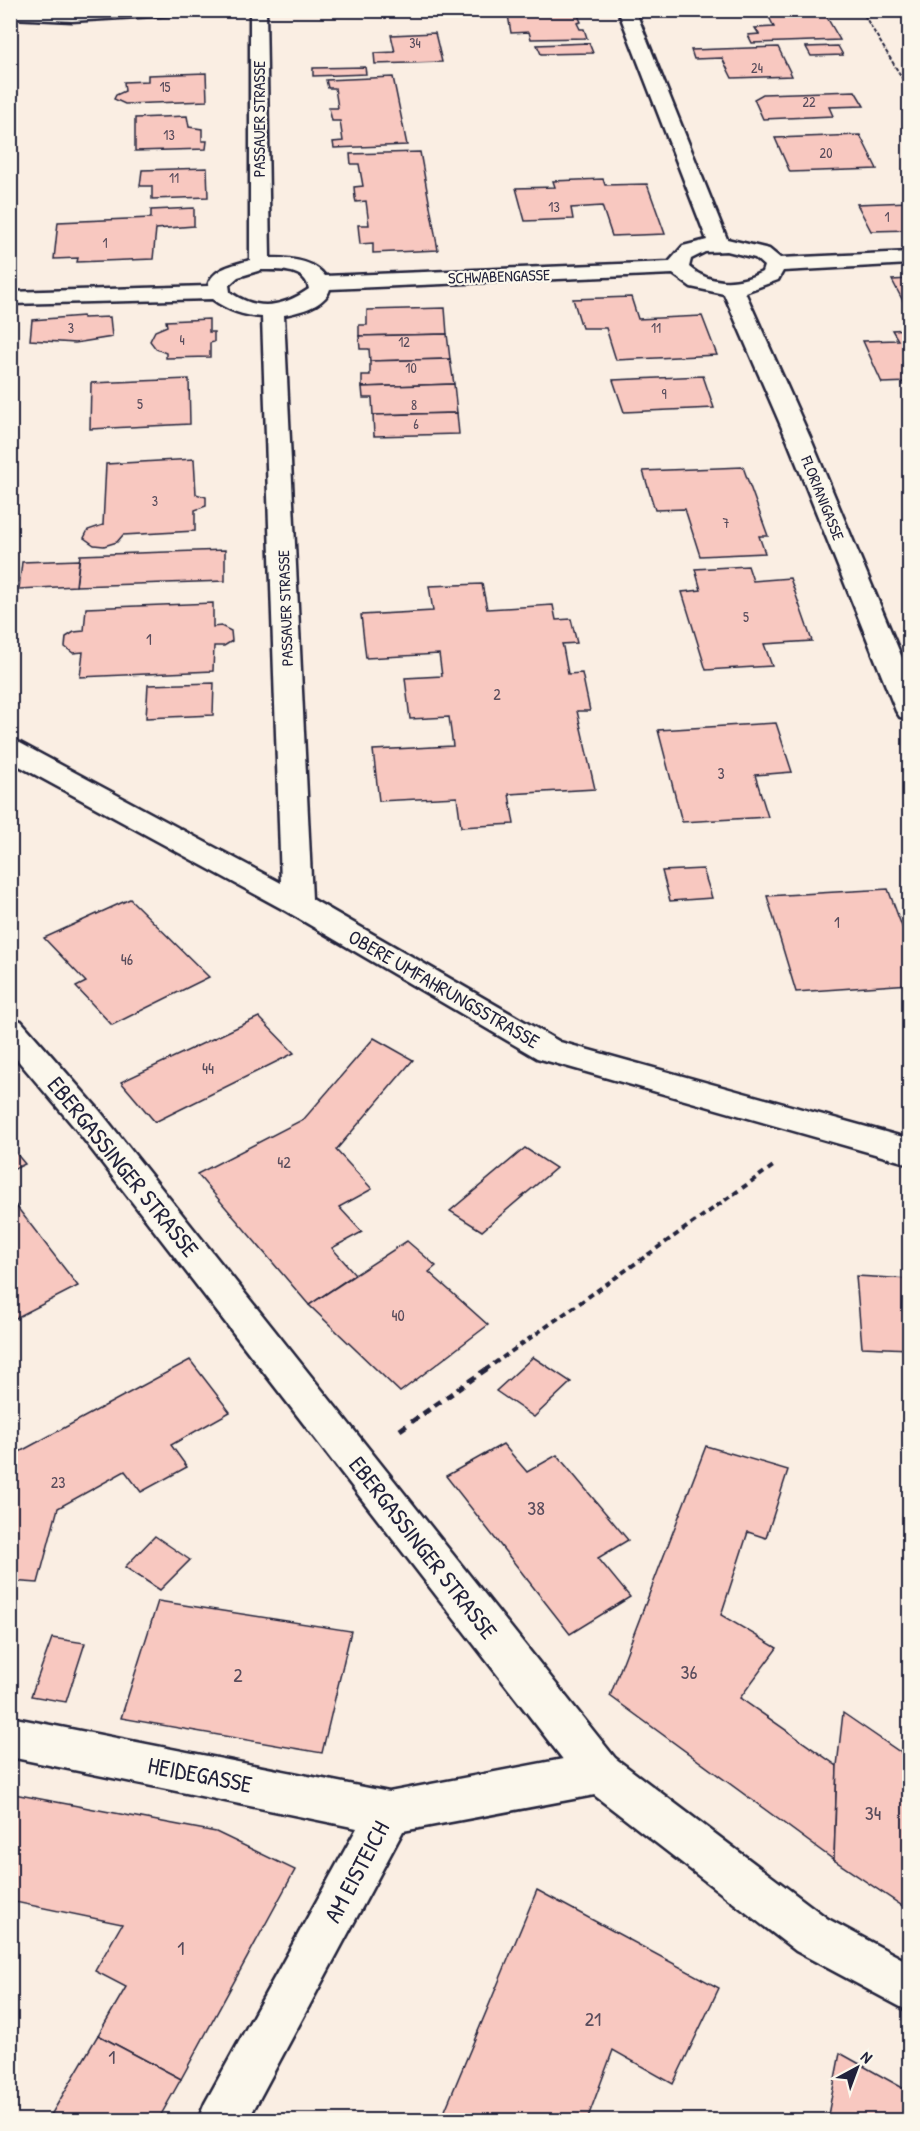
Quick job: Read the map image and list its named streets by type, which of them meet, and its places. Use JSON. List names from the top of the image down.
{
  "streets": {
    "street": [
      "PASSAUER STRASSE",
      "SCHWABENGASSE",
      "FLORIANIGASSE",
      "OBERE UMFAHRUNGSSTRASSE",
      "EBERGASSINGER STRASSE",
      "HEIDEGASSE",
      "AM EISTEICH"
    ]
  },
  "crossings": [
    ["PASSAUER STRASSE", "OBERE UMFAHRUNGSSTRASSE"],
    ["EBERGASSINGER STRASSE", "AM EISTEICH"],
    ["HEIDEGASSE", "AM EISTEICH"]
  ],
  "house_numbers": [
    "34",
    "24",
    "15",
    "22",
    "13",
    "20",
    "11",
    "13",
    "1",
    "1",
    "3",
    "11",
    "4",
    "12",
    "10",
    "9",
    "5",
    "8",
    "6",
    "3",
    "7",
    "5",
    "1",
    "2",
    "3",
    "1",
    "46",
    "44",
    "42",
    "40",
    "23",
    "38",
    "36",
    "2",
    "34",
    "1",
    "21",
    "1"
  ],
  "north": "top right"
}
